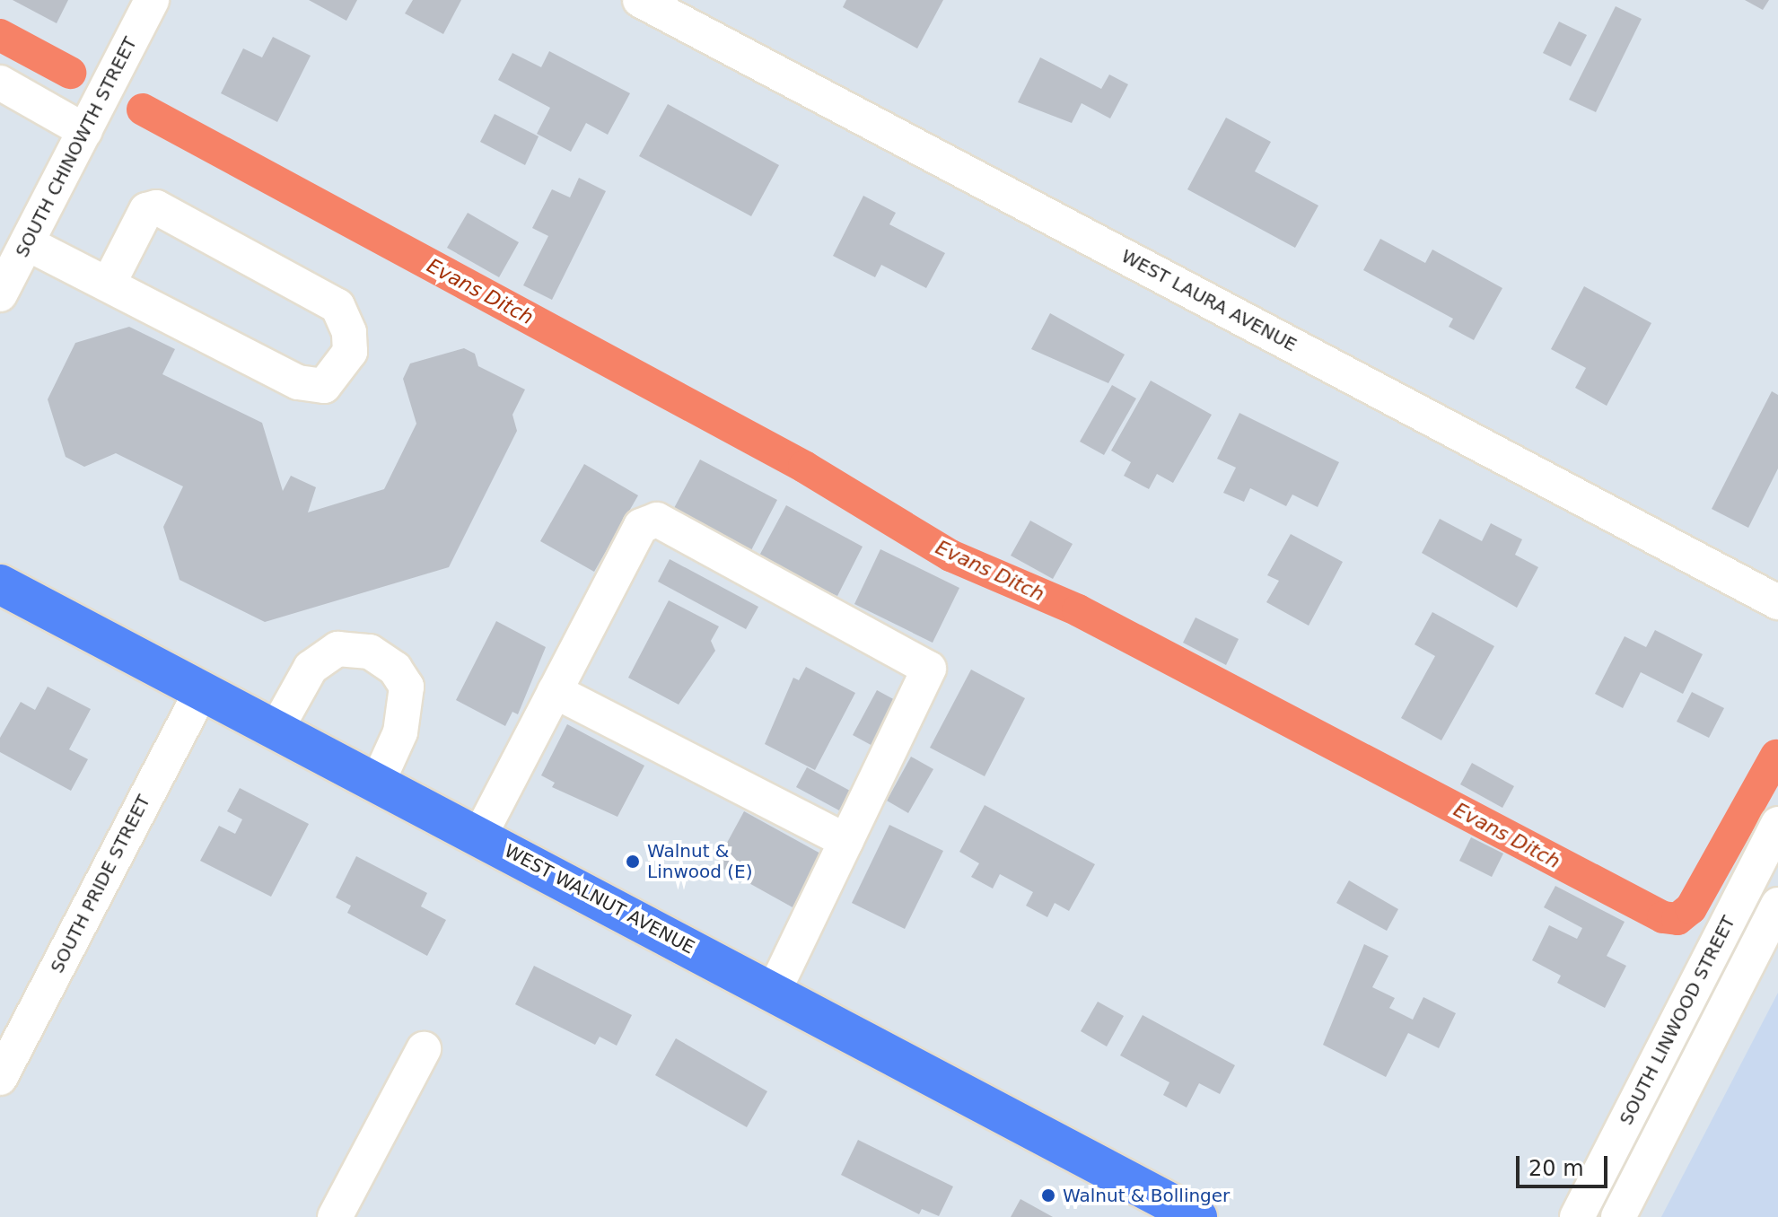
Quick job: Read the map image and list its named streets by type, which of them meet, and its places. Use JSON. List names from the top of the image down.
{
  "streets": {
    "main road": ["WEST WALNUT AVENUE"],
    "street": [
      "SOUTH CHINOWTH STREET",
      "WEST LAURA AVENUE",
      "SOUTH PRIDE STREET",
      "SOUTH LINWOOD STREET"
    ]
  },
  "crossings": [
    ["SOUTH PRIDE STREET", "WEST WALNUT AVENUE"]
  ],
  "water": ["Evans Ditch"],
  "places": ["Walnut & Linwood (E)", "Walnut & Bollinger"],
  "scale_bar": "20 m"
}
